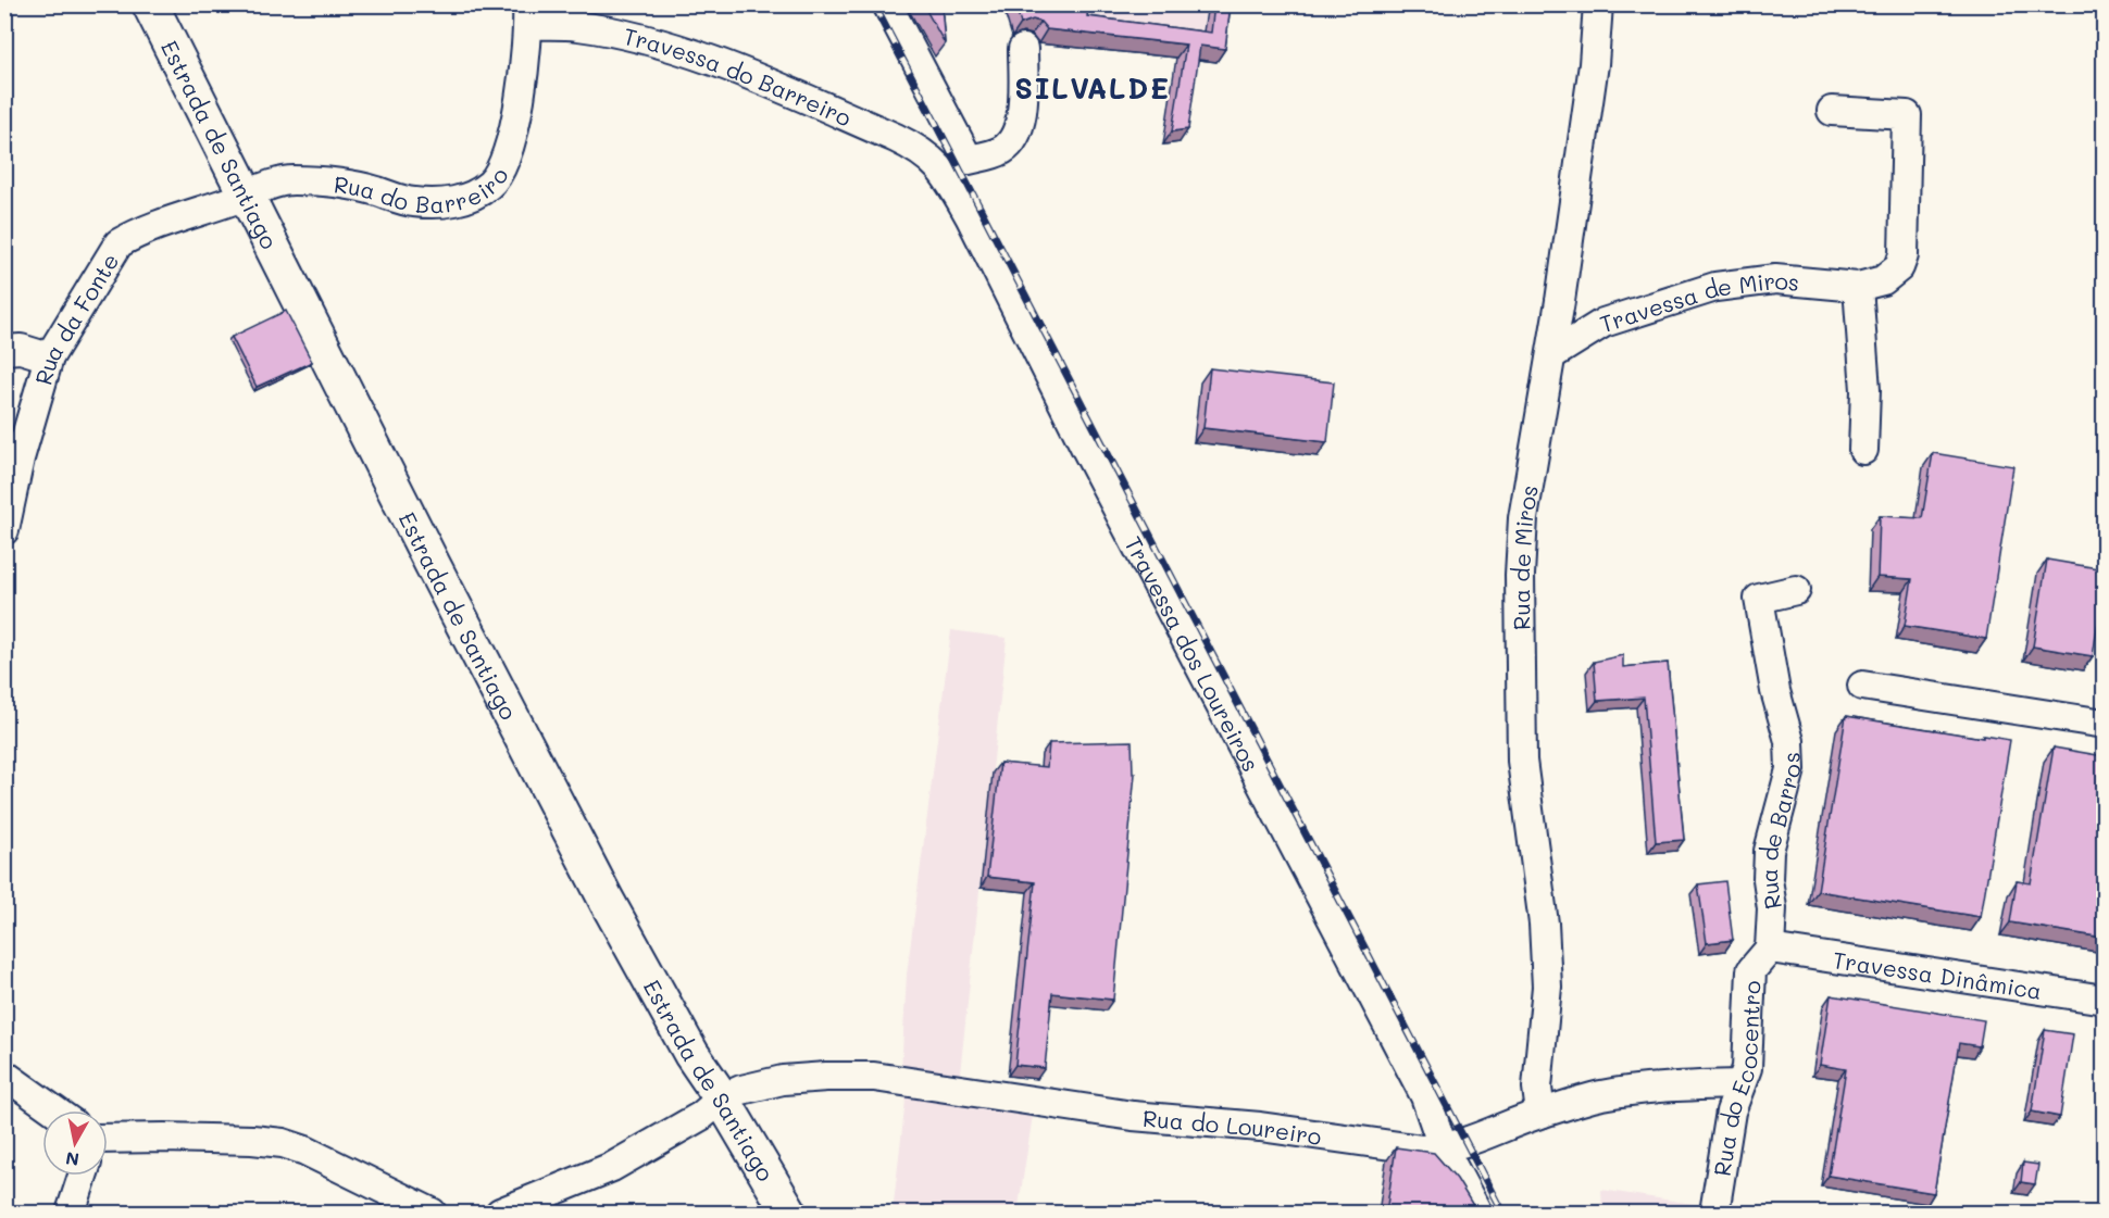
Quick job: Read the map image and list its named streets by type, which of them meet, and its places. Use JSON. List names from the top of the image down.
{
  "streets": {
    "main road": ["Estrada de Santiago"],
    "street": [
      "Travessa do Barreiro",
      "Rua do Barreiro",
      "Travessa de Miros",
      "Rua da Fonte",
      "Rua de Miros",
      "Travessa dos Loureiros",
      "Rua de Barros",
      "Travessa Dinâmica",
      "Rua do Ecocentro",
      "Rua do Loureiro"
    ]
  },
  "crossings": [
    ["Travessa do Barreiro", "Rua do Barreiro"],
    ["Travessa do Barreiro", "Travessa dos Loureiros"],
    ["Estrada de Santiago", "Rua do Barreiro"],
    ["Estrada de Santiago", "Rua da Fonte"],
    ["Estrada de Santiago", "Rua do Loureiro"],
    ["Rua do Barreiro", "Rua da Fonte"],
    ["Travessa de Miros", "Rua de Miros"],
    ["Rua de Miros", "Rua do Loureiro"],
    ["Travessa dos Loureiros", "Rua do Loureiro"],
    ["Rua de Barros", "Travessa Dinâmica"],
    ["Rua de Barros", "Rua do Ecocentro"],
    ["Travessa Dinâmica", "Rua do Ecocentro"],
    ["Rua do Ecocentro", "Rua do Loureiro"]
  ],
  "districts": ["SILVALDE"],
  "north": "bottom"
}
